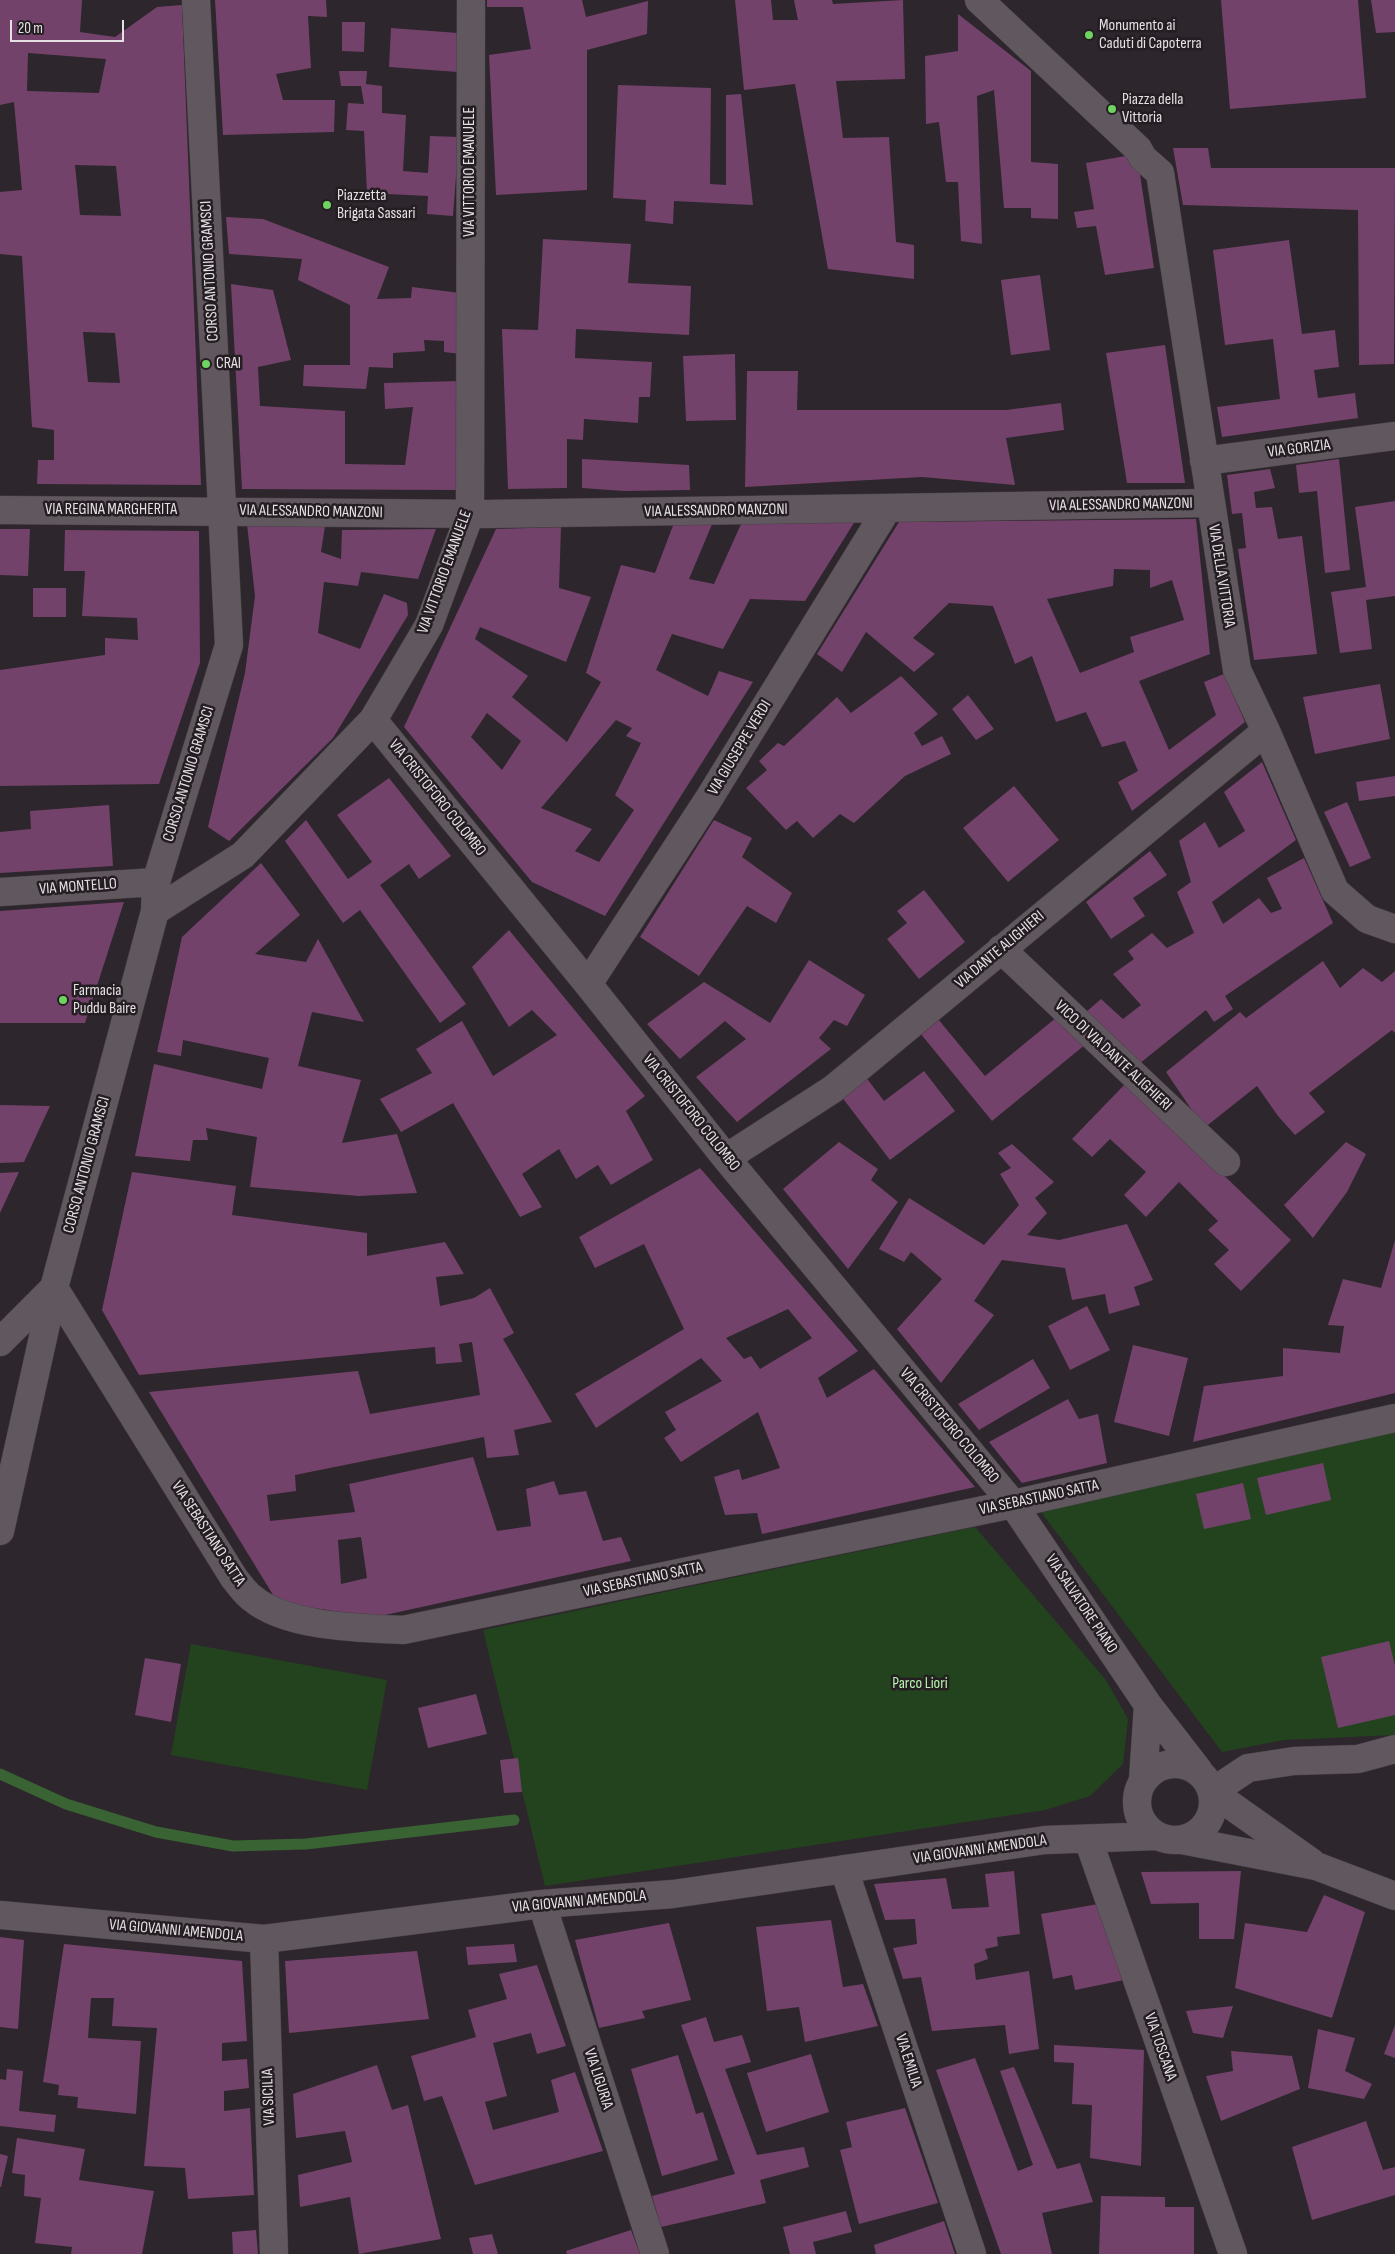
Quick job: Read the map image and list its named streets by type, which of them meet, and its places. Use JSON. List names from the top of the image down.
{
  "streets": {
    "street": [
      "VIA VITTORIO EMANUELE",
      "CORSO ANTONIO GRAMSCI",
      "VIA GORIZIA",
      "VIA ALESSANDRO MANZONI",
      "VIA REGINA MARGHERITA",
      "VIA DELLA VITTORIA",
      "VIA GIUSEPPE VERDI",
      "VIA CRISTOFORO COLOMBO",
      "VIA MONTELLO",
      "VIA DANTE ALIGHIERI",
      "VICO DI VIA DANTE ALIGHIERI",
      "VIA SEBASTIANO SATTA",
      "VIA SALVATORE PIANO",
      "VIA GIOVANNI AMENDOLA",
      "VIA TOSCANA",
      "VIA EMILIA",
      "VIA LIGURIA",
      "VIA SICILIA"
    ]
  },
  "crossings": [
    ["VIA VITTORIO EMANUELE", "CORSO ANTONIO GRAMSCI"],
    ["VIA VITTORIO EMANUELE", "VIA ALESSANDRO MANZONI"],
    ["VIA VITTORIO EMANUELE", "VIA CRISTOFORO COLOMBO"],
    ["CORSO ANTONIO GRAMSCI", "VIA ALESSANDRO MANZONI"],
    ["CORSO ANTONIO GRAMSCI", "VIA REGINA MARGHERITA"],
    ["CORSO ANTONIO GRAMSCI", "VIA MONTELLO"],
    ["CORSO ANTONIO GRAMSCI", "VIA SEBASTIANO SATTA"],
    ["VIA GORIZIA", "VIA DELLA VITTORIA"],
    ["VIA ALESSANDRO MANZONI", "VIA REGINA MARGHERITA"],
    ["VIA ALESSANDRO MANZONI", "VIA DELLA VITTORIA"],
    ["VIA ALESSANDRO MANZONI", "VIA GIUSEPPE VERDI"],
    ["VIA DELLA VITTORIA", "VIA DANTE ALIGHIERI"],
    ["VIA GIUSEPPE VERDI", "VIA CRISTOFORO COLOMBO"],
    ["VIA CRISTOFORO COLOMBO", "VIA DANTE ALIGHIERI"],
    ["VIA CRISTOFORO COLOMBO", "VIA SEBASTIANO SATTA"],
    ["VIA CRISTOFORO COLOMBO", "VIA SALVATORE PIANO"],
    ["VIA DANTE ALIGHIERI", "VICO DI VIA DANTE ALIGHIERI"],
    ["VIA SEBASTIANO SATTA", "VIA SALVATORE PIANO"],
    ["VIA SALVATORE PIANO", "VIA GIOVANNI AMENDOLA"],
    ["VIA GIOVANNI AMENDOLA", "VIA TOSCANA"],
    ["VIA GIOVANNI AMENDOLA", "VIA EMILIA"],
    ["VIA GIOVANNI AMENDOLA", "VIA LIGURIA"],
    ["VIA GIOVANNI AMENDOLA", "VIA SICILIA"]
  ],
  "parks": ["Parco Liori"],
  "places": [
    "Monumento ai Caduti di Capoterra",
    "Piazza della Vittoria",
    "Piazzetta Brigata Sassari",
    "CRAI",
    "Farmacia Puddu Baire"
  ],
  "scale_bar": "20 m"
}
